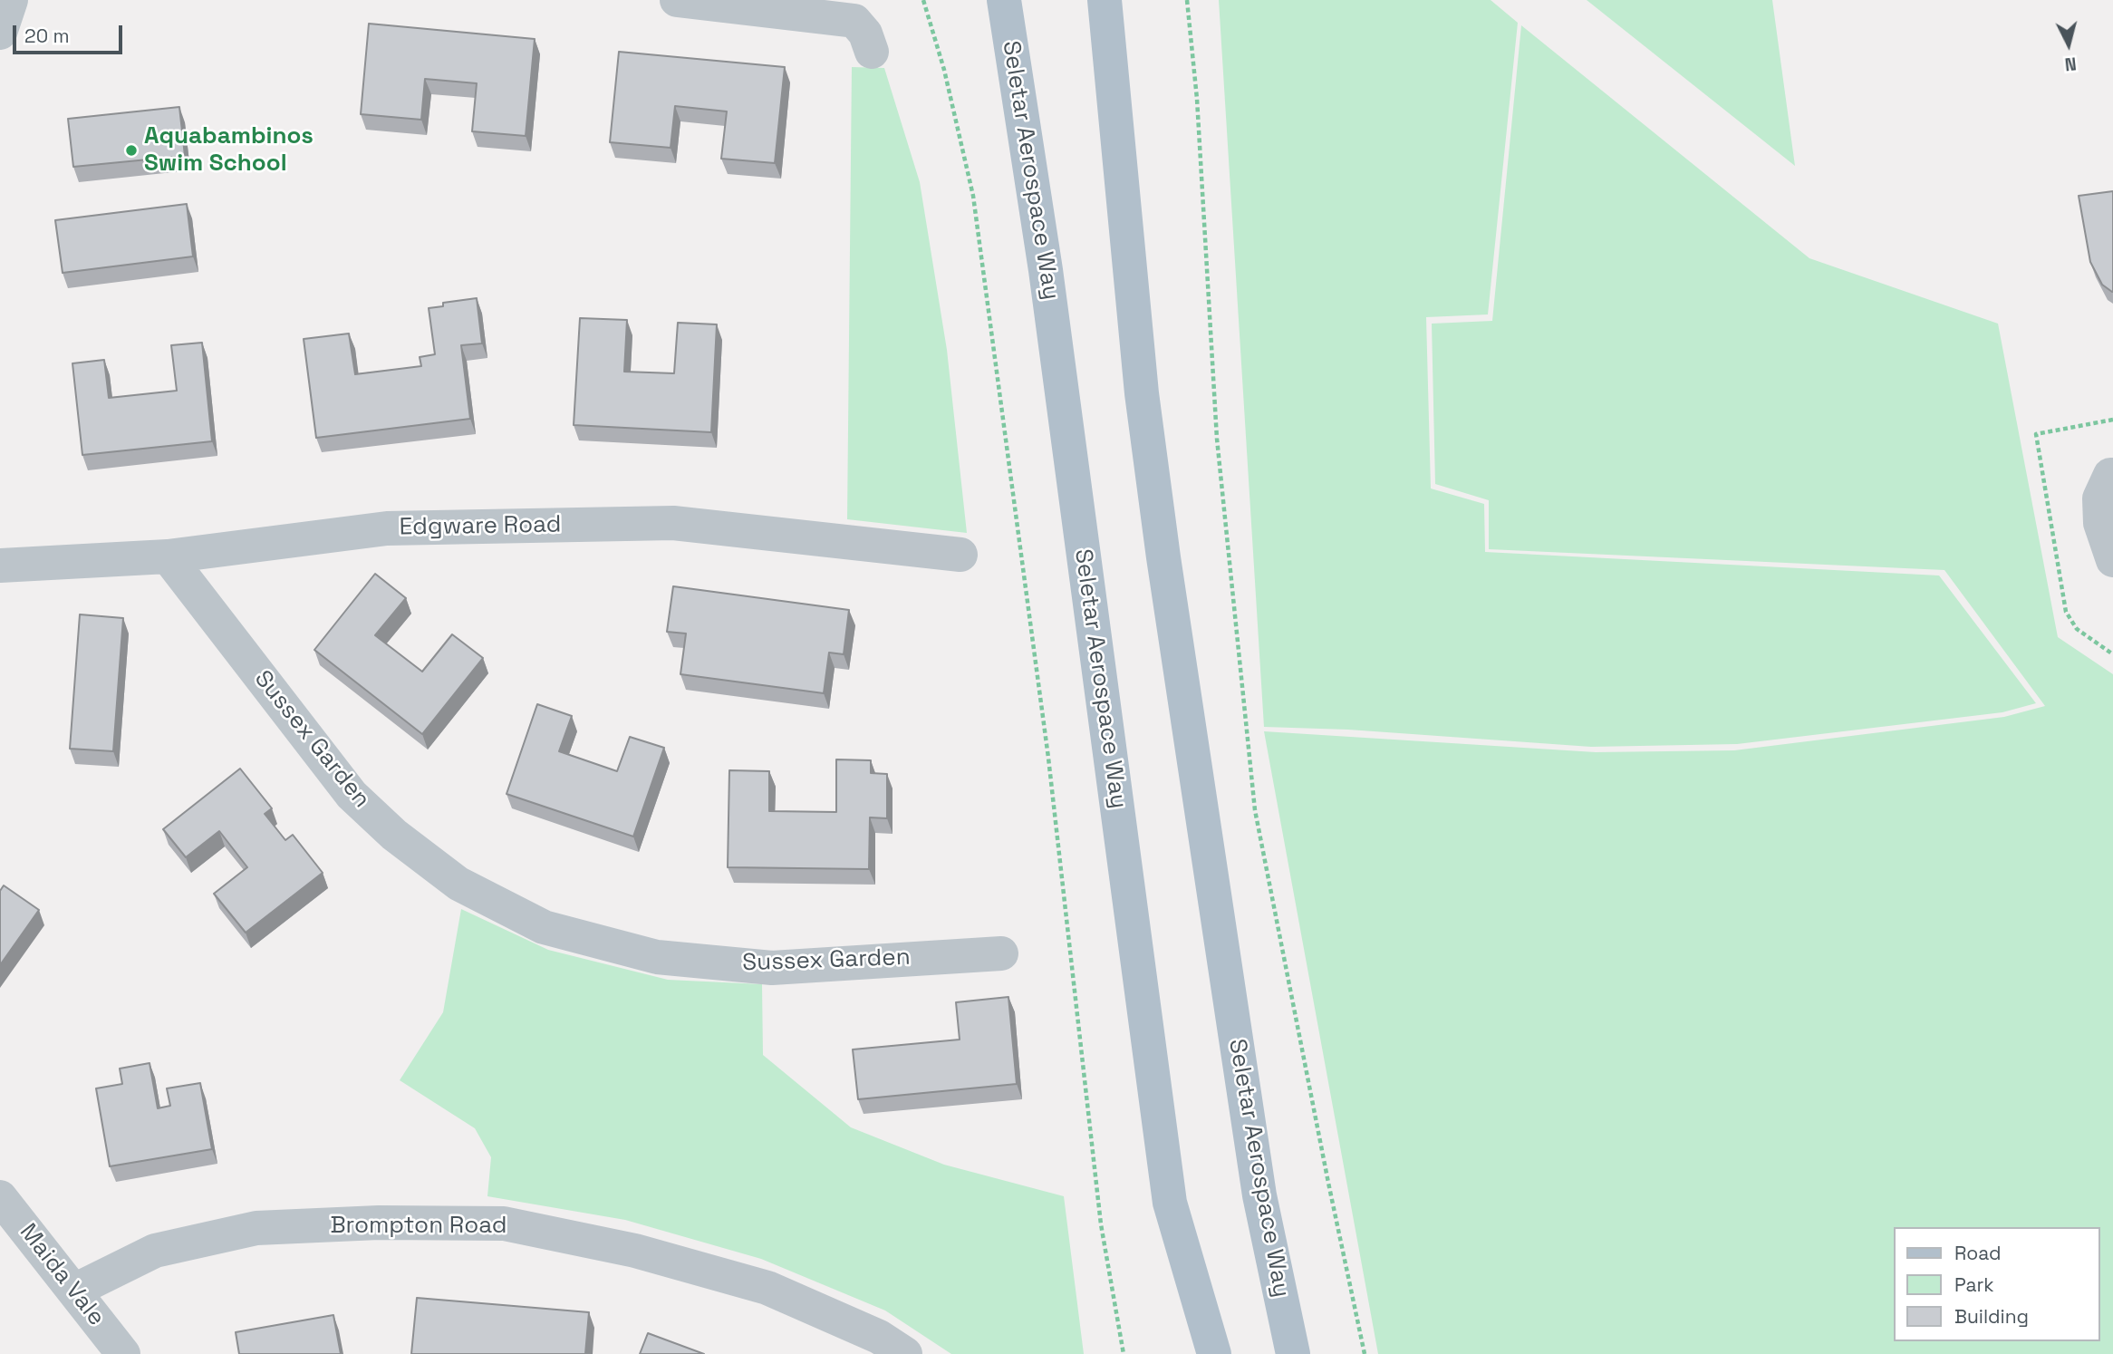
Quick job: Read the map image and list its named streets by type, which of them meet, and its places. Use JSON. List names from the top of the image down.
{
  "streets": {
    "main road": ["Seletar Aerospace Way"],
    "street": [
      "Edgware Road",
      "Sussex Garden",
      "Brompton Road",
      "Maida Vale"
    ]
  },
  "crossings": [
    ["Edgware Road", "Sussex Garden"],
    ["Brompton Road", "Maida Vale"]
  ],
  "places": ["Aquabambinos Swim School"],
  "legend": ["Road", "Park", "Building"],
  "scale_bar": "20 m",
  "north": "bottom"
}
